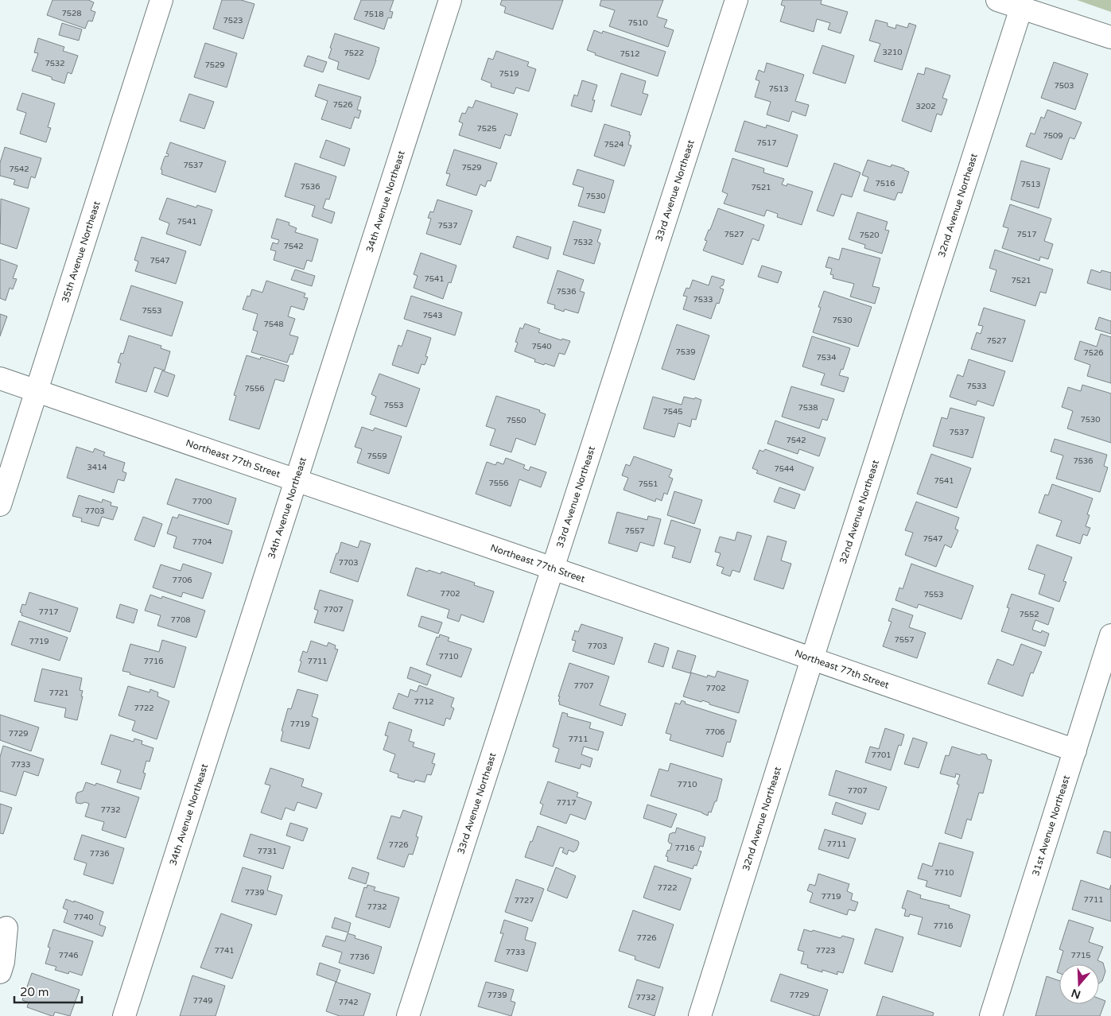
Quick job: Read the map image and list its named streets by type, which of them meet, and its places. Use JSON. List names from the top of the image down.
{
  "streets": {
    "street": [
      "33rd Avenue Northeast",
      "34th Avenue Northeast",
      "32nd Avenue Northeast",
      "35th Avenue Northeast",
      "Northeast 77th Street",
      "31st Avenue Northeast"
    ]
  },
  "crossings": [
    ["33rd Avenue Northeast", "Northeast 77th Street"],
    ["34th Avenue Northeast", "Northeast 77th Street"],
    ["32nd Avenue Northeast", "Northeast 77th Street"],
    ["35th Avenue Northeast", "Northeast 77th Street"],
    ["Northeast 77th Street", "31st Avenue Northeast"]
  ],
  "house_numbers": [
    "7528",
    "7518",
    "7523",
    "7510",
    "3210",
    "7522",
    "7512",
    "7532",
    "7529",
    "7519",
    "7503",
    "7513",
    "7526",
    "3202",
    "7525",
    "7509",
    "7517",
    "7524",
    "7537",
    "7529",
    "7542",
    "7516",
    "7513",
    "7536",
    "7521",
    "7530",
    "7541",
    "7537",
    "7527",
    "7517",
    "7520",
    "7532",
    "7542",
    "7547",
    "7541",
    "7521",
    "7536",
    "7533",
    "7553",
    "7543",
    "7530",
    "7548",
    "7527",
    "7540",
    "7539",
    "7526",
    "7534",
    "7533",
    "7556",
    "7553",
    "7538",
    "7545",
    "7530",
    "7550",
    "7537",
    "7542",
    "7559",
    "7536",
    "3414",
    "7544",
    "7541",
    "7556",
    "7551",
    "7700",
    "7703",
    "7557",
    "7547",
    "7704",
    "7703",
    "7706",
    "7702",
    "7553",
    "7707",
    "7717",
    "7552",
    "7708",
    "7557",
    "7719",
    "7703",
    "7710",
    "7716",
    "7711",
    "7707",
    "7702",
    "7721",
    "7712",
    "7722",
    "7719",
    "7706",
    "7729",
    "7711",
    "7701",
    "7733",
    "7710",
    "7707",
    "7717",
    "7732",
    "7711",
    "7726",
    "7716",
    "7731",
    "7736",
    "7710",
    "7722",
    "7739",
    "7719",
    "7711",
    "7727",
    "7732",
    "7740",
    "7716",
    "7726",
    "7741",
    "7723",
    "7733",
    "7746",
    "7715",
    "7736",
    "7739",
    "7729",
    "7732",
    "7749",
    "7742"
  ],
  "scale_bar": "20 m",
  "north": "bottom"
}
